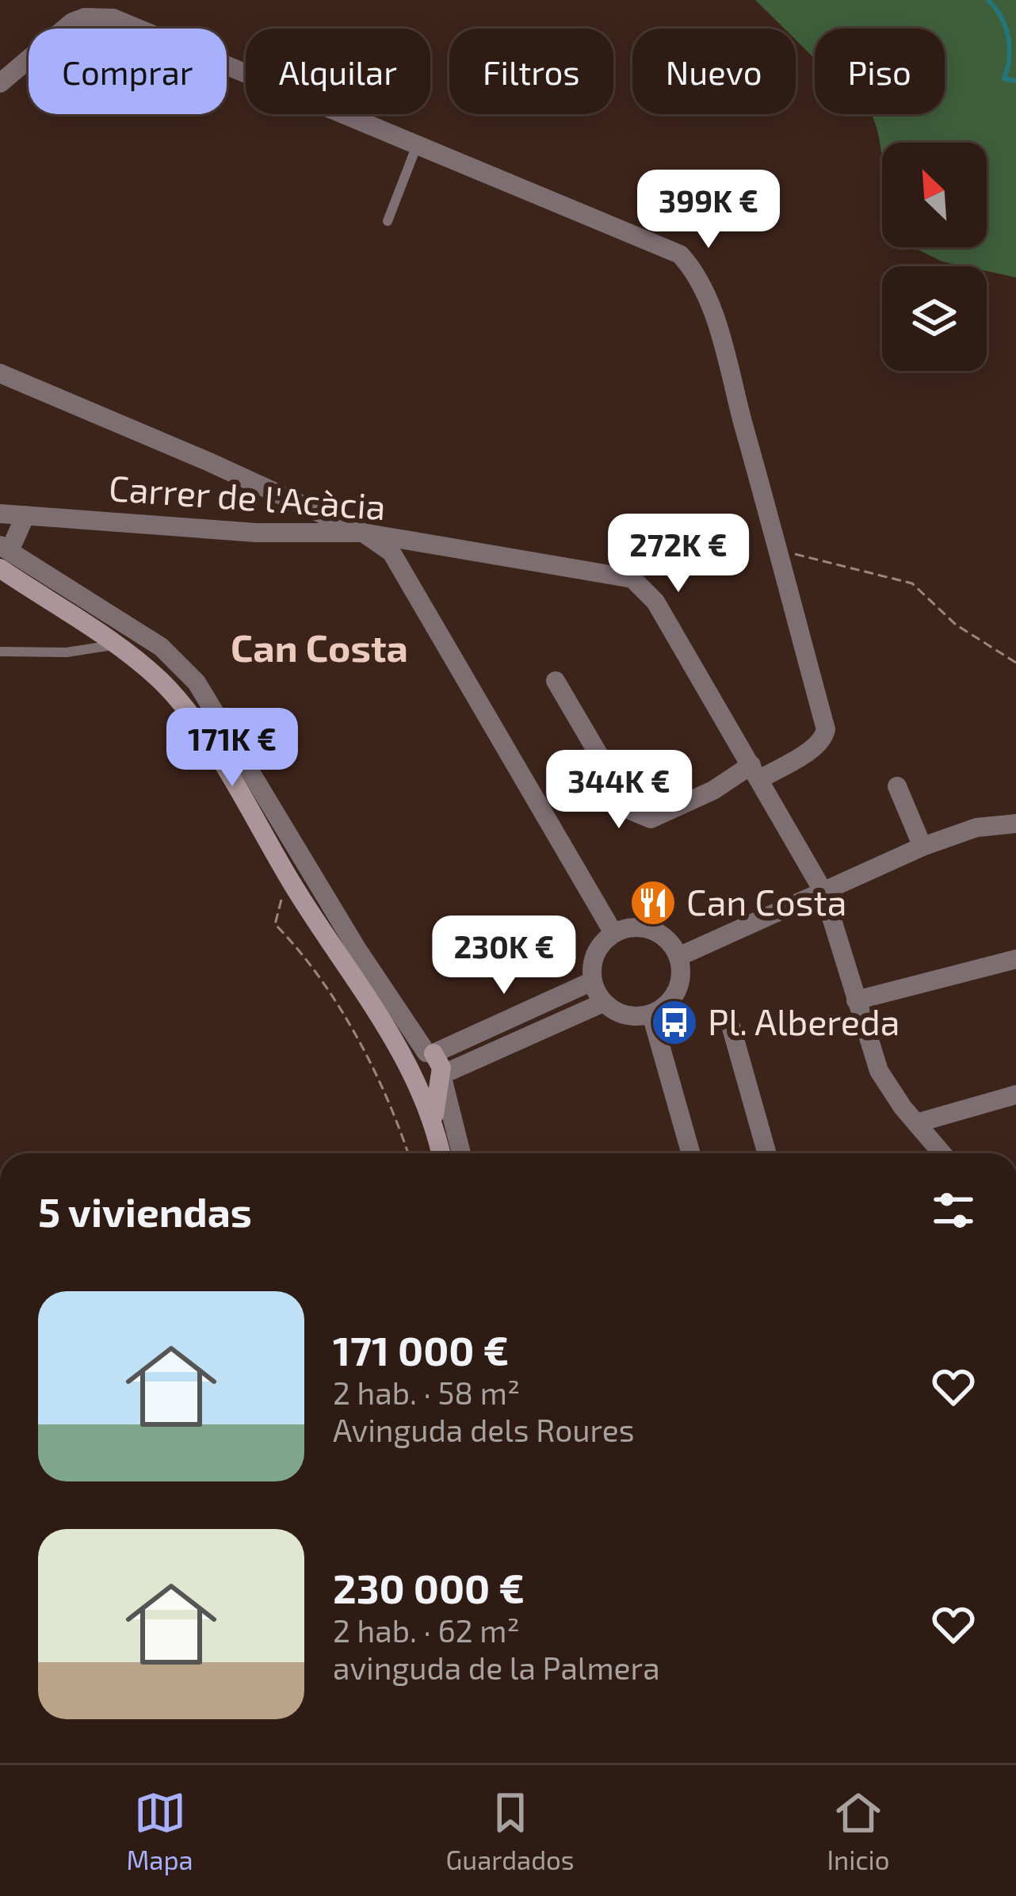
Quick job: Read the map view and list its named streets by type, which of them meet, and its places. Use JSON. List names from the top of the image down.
{
  "streets": {
    "street": ["Carrer de l'Acàcia"]
  },
  "districts": ["Can Costa"],
  "places": {
    "restaurant": ["Can Costa"],
    "bus stop": ["Pl. Albereda"]
  },
  "north": "top left",
  "page": {
    "chip": [
      "Comprar",
      "Alquilar",
      "Filtros",
      "Nuevo",
      "Piso"
    ],
    "price": [
      "399K €",
      "272K €",
      "171K €",
      "344K €",
      "230K €"
    ],
    "heading": "5 viviendas",
    "list": [
      {
        "name": "171 000 €",
        "note": "2 hab. · 58 m² · Avinguda dels Roures"
      },
      {
        "name": "230 000 €",
        "note": "2 hab. · 62 m² · avinguda de la Palmera"
      }
    ],
    "tabs": ["Mapa", "Guardados", "Inicio"]
  }
}
